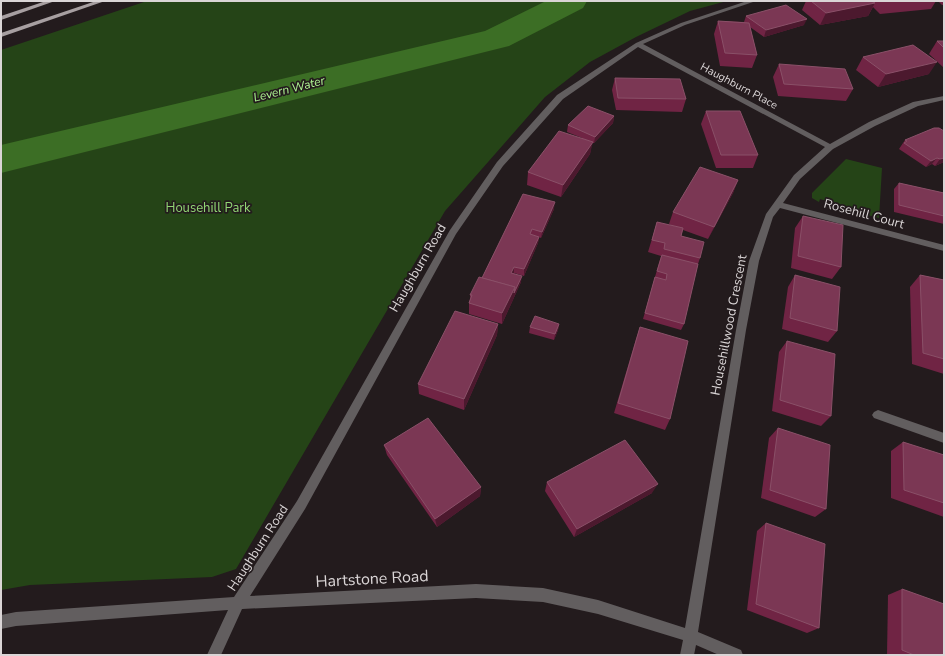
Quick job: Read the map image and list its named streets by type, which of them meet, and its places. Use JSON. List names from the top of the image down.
{
  "streets": {
    "street": [
      "Haughburn Place",
      "Rosehill Court",
      "Haughburn Road",
      "Househillwood Crescent",
      "Hartstone Road"
    ]
  },
  "crossings": [
    ["Haughburn Place", "Haughburn Road"],
    ["Haughburn Place", "Househillwood Crescent"],
    ["Rosehill Court", "Househillwood Crescent"],
    ["Haughburn Road", "Hartstone Road"],
    ["Househillwood Crescent", "Hartstone Road"]
  ],
  "water": ["Levern Water"],
  "parks": ["Househill Park"]
}
